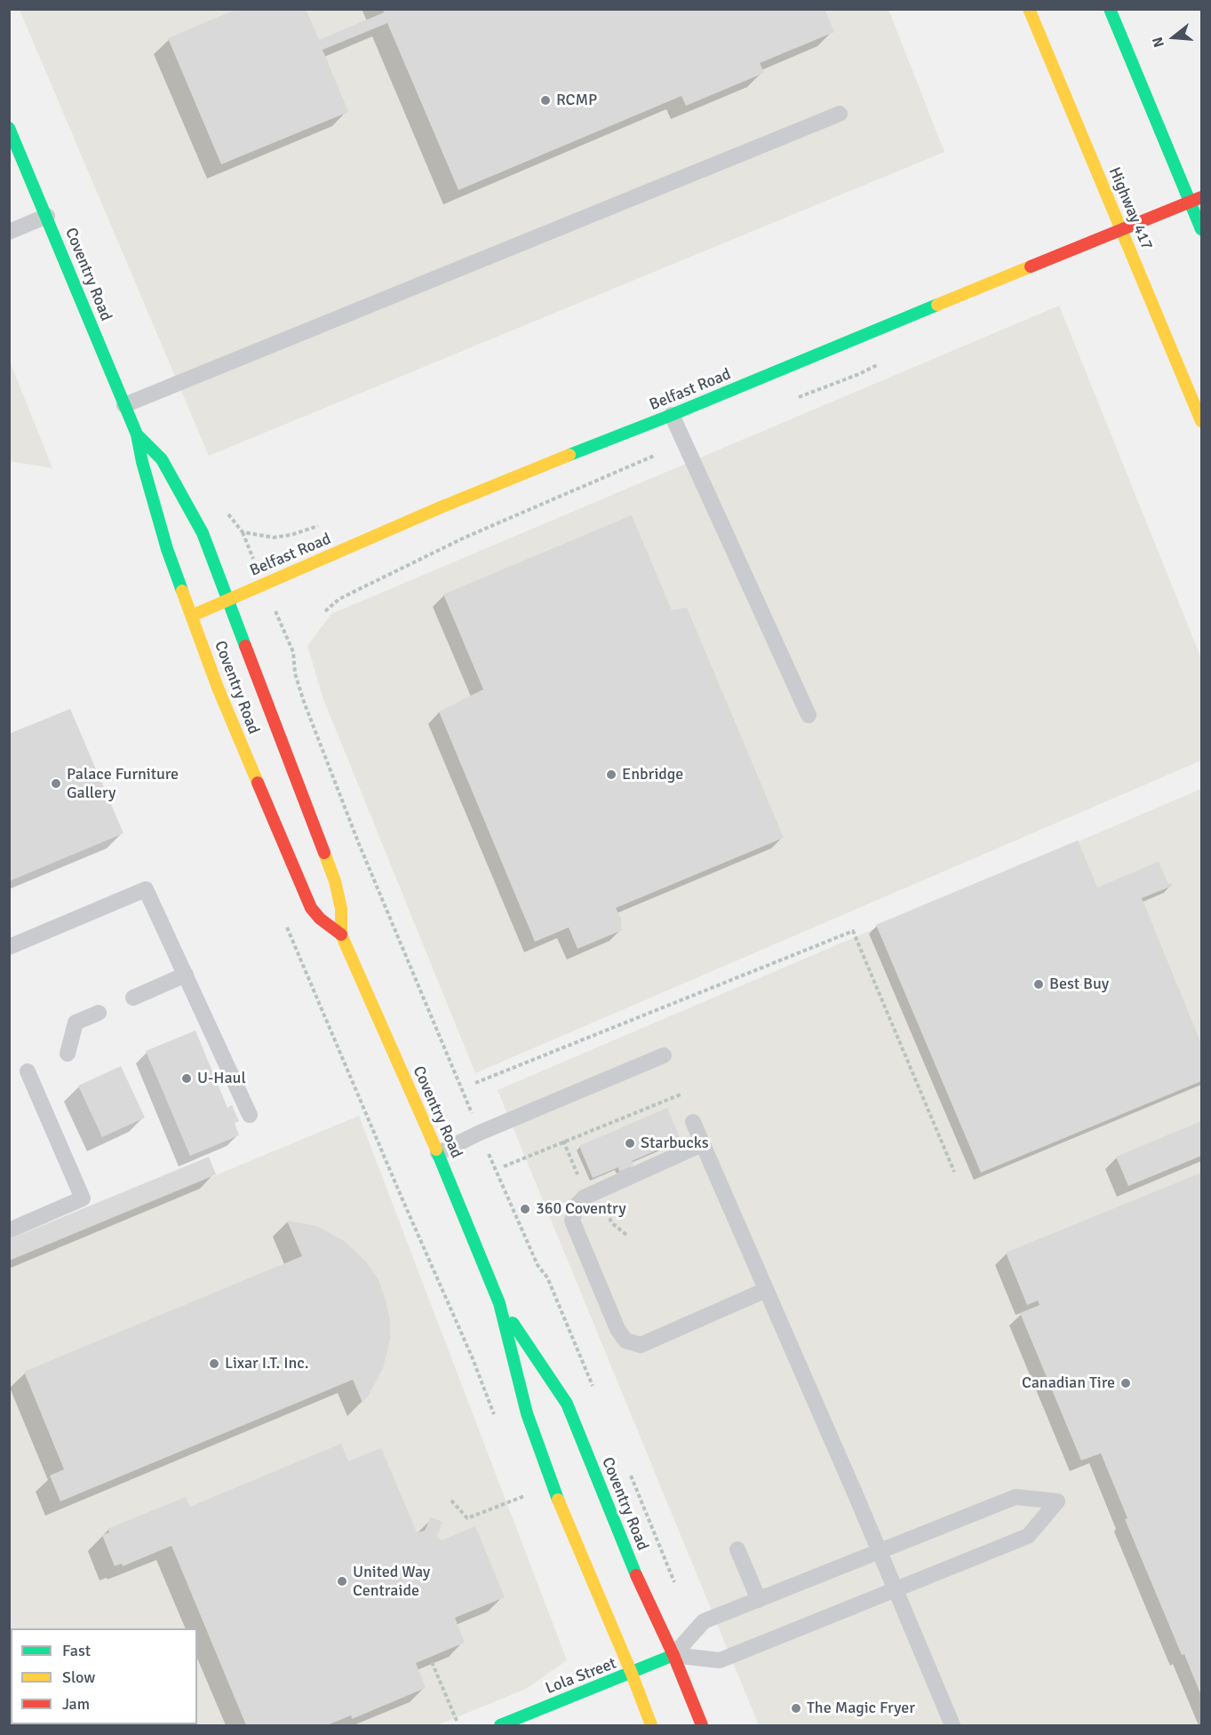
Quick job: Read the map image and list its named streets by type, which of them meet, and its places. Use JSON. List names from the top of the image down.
{
  "streets": {
    "main road": [
      "Highway 417",
      "Coventry Road",
      "Belfast Road",
      "Lola Street"
    ]
  },
  "crossings": [
    ["Coventry Road", "Belfast Road"],
    ["Coventry Road", "Lola Street"]
  ],
  "places": [
    "RCMP",
    "Enbridge",
    "Palace Furniture Gallery",
    "Best Buy",
    "U-Haul",
    "Starbucks",
    "360 Coventry",
    "Lixar I.T. Inc.",
    "Canadian Tire",
    "United Way Centraide",
    "The Magic Fryer"
  ],
  "legend": ["Fast", "Slow", "Jam"],
  "north": "left"
}
